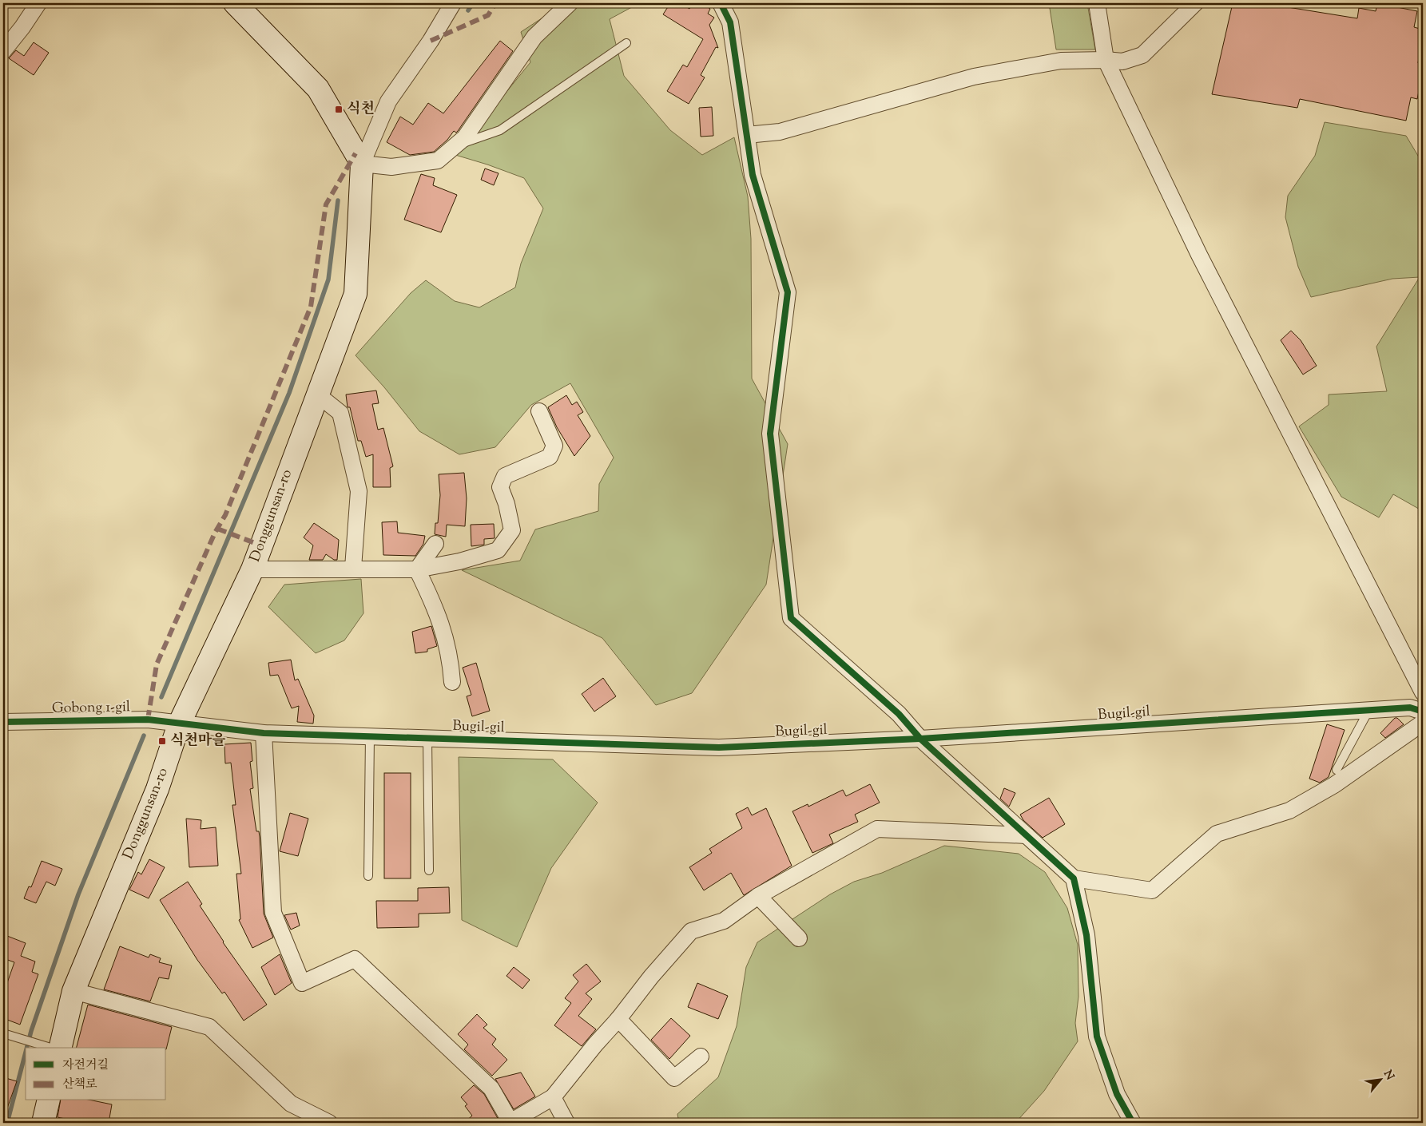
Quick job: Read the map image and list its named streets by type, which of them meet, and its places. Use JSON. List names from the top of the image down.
{
  "streets": {
    "street": ["Donggunsan-ro", "Gobong 1-gil", "Bugil-gil"]
  },
  "crossings": [
    ["Donggunsan-ro", "Gobong 1-gil"],
    ["Donggunsan-ro", "Bugil-gil"],
    ["Gobong 1-gil", "Bugil-gil"]
  ],
  "places": {
    "transit": ["식천", "식천마을"]
  },
  "legend": ["자전거길", "산책로"],
  "north": "top right"
}
